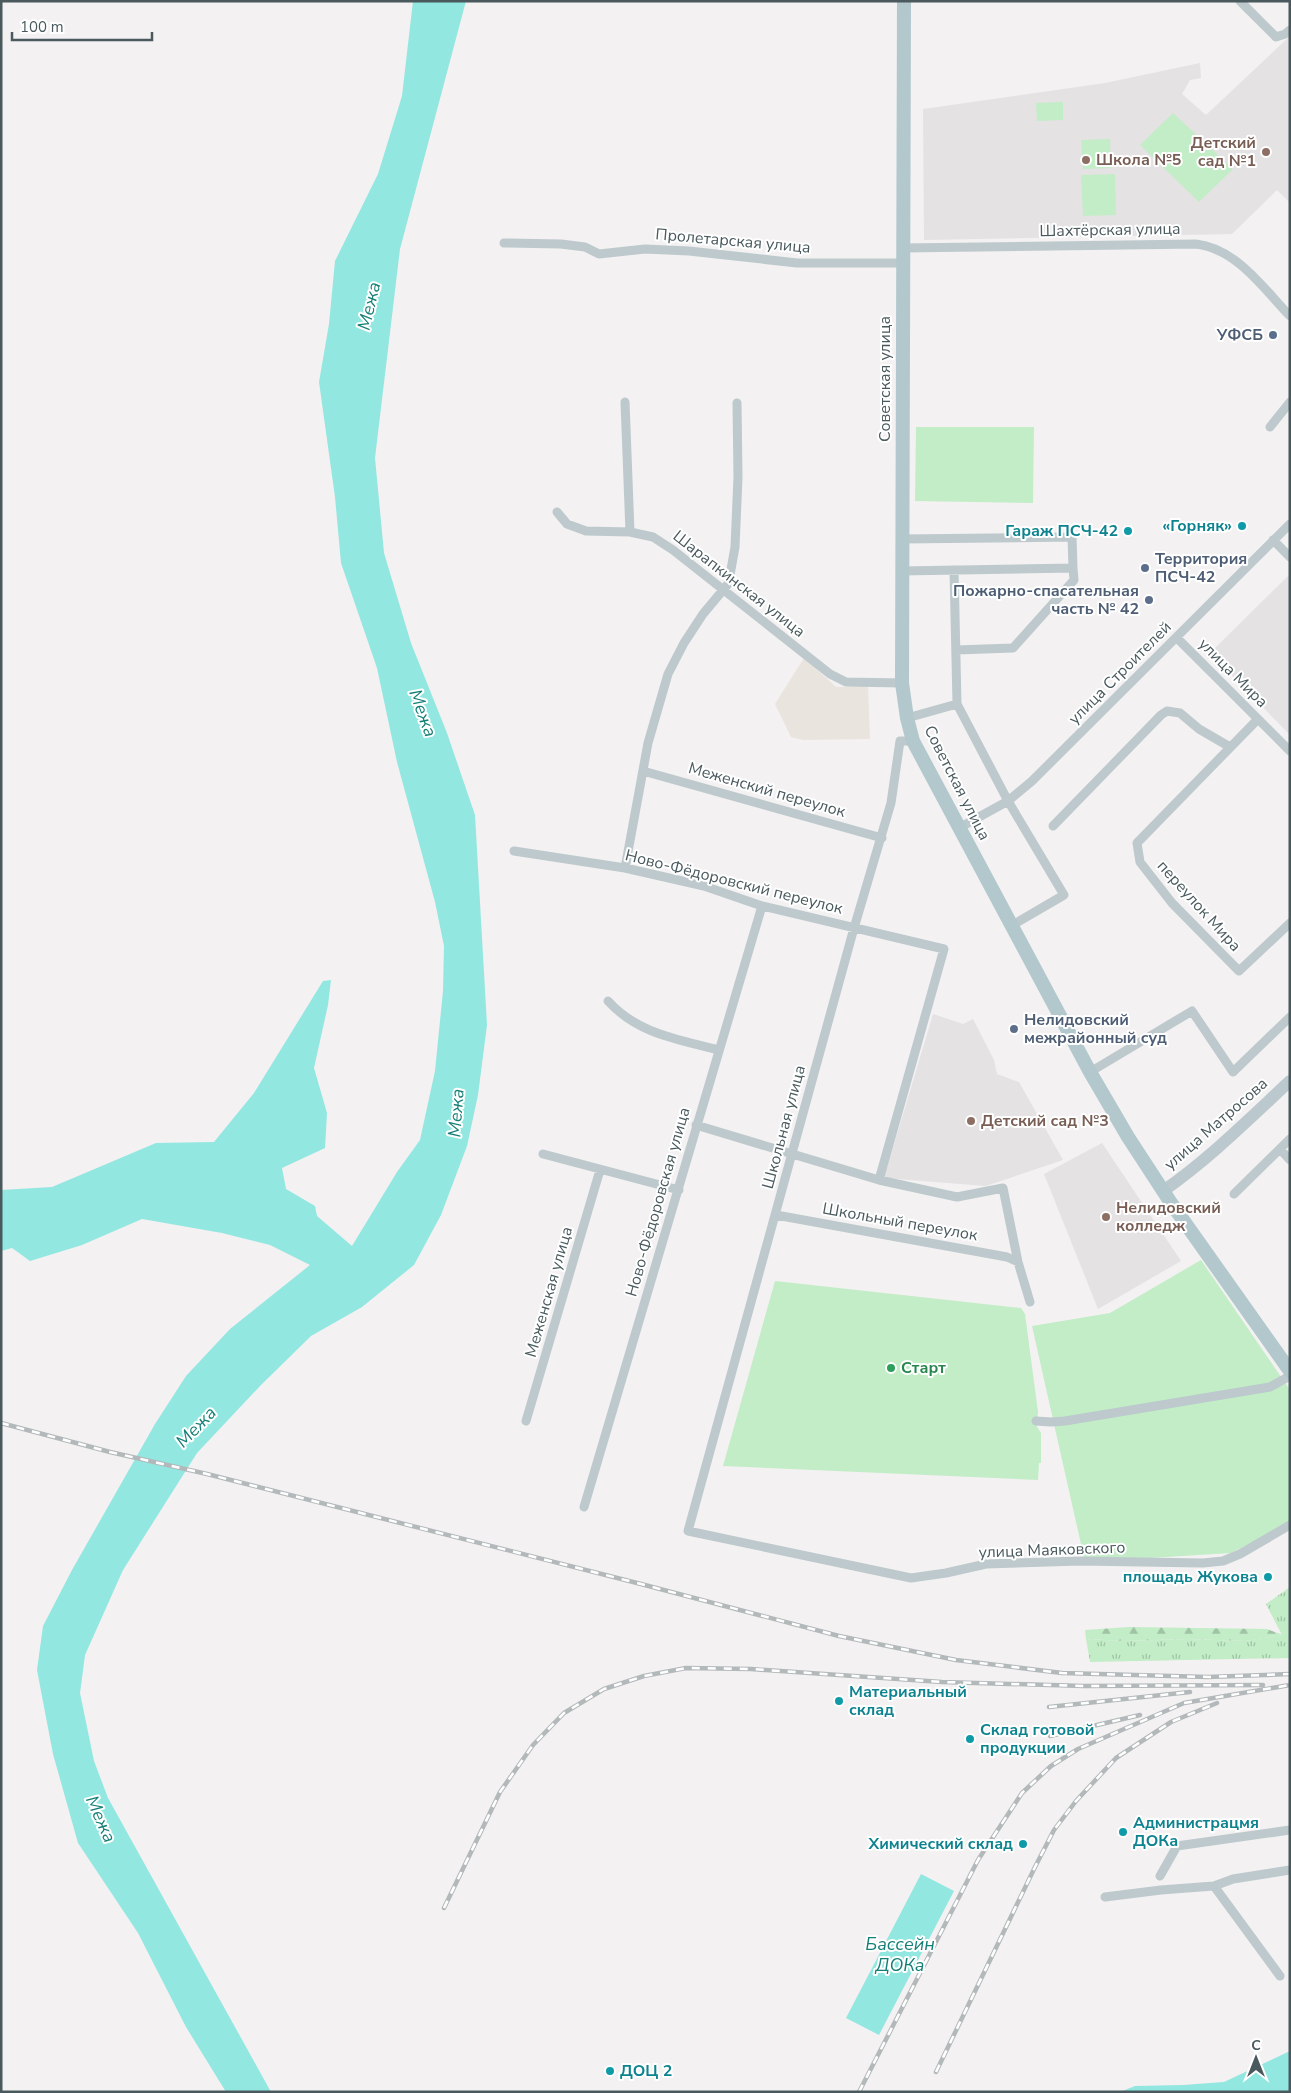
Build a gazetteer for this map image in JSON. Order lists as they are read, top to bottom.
{
  "streets": {
    "main road": ["Советская улица", "улица Матросова"],
    "street": [
      "Шахтёрская улица",
      "Пролетарская улица",
      "Шарапкинская улица",
      "улица Строителей",
      "улица Мира",
      "Меженский переулок",
      "Ново-Фёдоровский переулок",
      "переулок Мира",
      "Школьная улица",
      "Ново-Фёдоровская улица",
      "Школьный переулок",
      "Меженская улица",
      "улица Маяковского"
    ]
  },
  "crossings": [
    ["Шахтёрская улица", "Советская улица"],
    ["Пролетарская улица", "Советская улица"],
    ["Советская улица", "Шарапкинская улица"],
    ["Советская улица", "улица Строителей"],
    ["Советская улица", "улица Матросова"],
    ["Советская улица", "Школьная улица"],
    ["улица Строителей", "улица Мира"],
    ["улица Мира", "переулок Мира"],
    ["Меженский переулок", "Школьная улица"],
    ["Ново-Фёдоровский переулок", "Школьная улица"],
    ["Ново-Фёдоровский переулок", "Ново-Фёдоровская улица"],
    ["Школьная улица", "Школьный переулок"],
    ["Школьная улица", "улица Маяковского"]
  ],
  "water": ["Межа", "Бассейн ДОКа"],
  "places": [
    "Детский сад №1",
    "Школа №5",
    "УФСБ",
    "«Горняк»",
    "Гараж ПСЧ-42",
    "Территория ПСЧ-42",
    "Пожарно-спасательная часть № 42",
    "Нелидовский межрайонный суд",
    "Детский сад №3",
    "Нелидовский колледж",
    "Старт",
    "площадь Жукова",
    "Материальный склад",
    "Склад готовой продукции",
    "Администрацмя ДОКа",
    "Химический склад",
    "ДОЦ 2"
  ],
  "scale_bar": "100 m",
  "north": "top"
}
